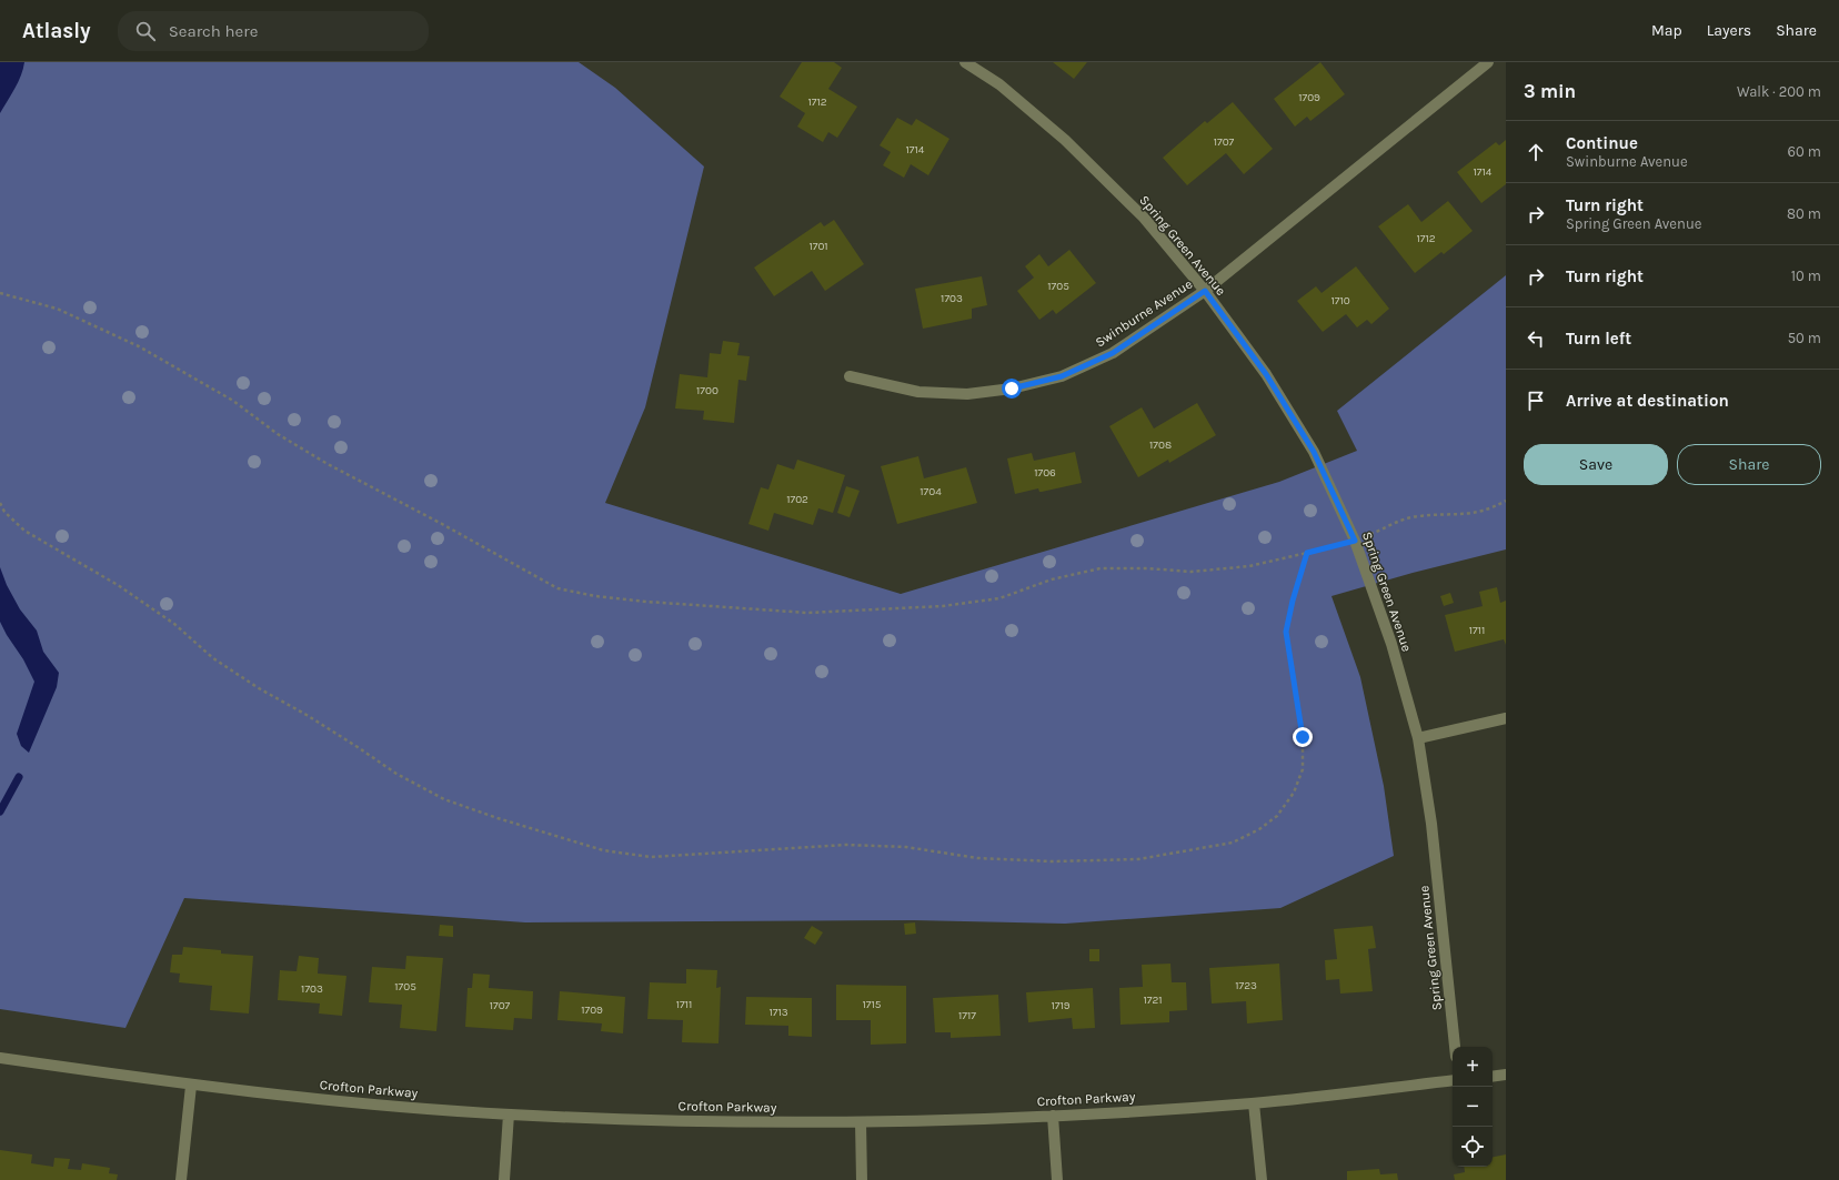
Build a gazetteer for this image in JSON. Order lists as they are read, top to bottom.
{
  "streets": {
    "street": ["Spring Green Avenue", "Swinburne Avenue", "Crofton Parkway"]
  },
  "crossings": [
    ["Spring Green Avenue", "Swinburne Avenue"]
  ],
  "house_numbers": [
    "1709",
    "1712",
    "1707",
    "1714",
    "1714",
    "1712",
    "1701",
    "1705",
    "1703",
    "1710",
    "1700",
    "1708",
    "1706",
    "1704",
    "1702",
    "1711",
    "1723",
    "1705",
    "1703",
    "1721",
    "1711",
    "1715",
    "1707",
    "1719",
    "1709",
    "1713",
    "1717"
  ],
  "page": {
    "header": "Atlasly",
    "search": "Search here",
    "nav": ["Map", "Layers", "Share"],
    "heading": ["3 min", "Walk · 200 m"],
    "list": [
      ["Continue", "Swinburne Avenue", "60 m"],
      ["Turn right", "Spring Green Avenue", "80 m"],
      ["Turn right", "10 m"],
      ["Turn left", "50 m"],
      "Arrive at destination"
    ],
    "buttons": ["Save", "Share"],
    "map_buttons": ["+", "−"]
  }
}
